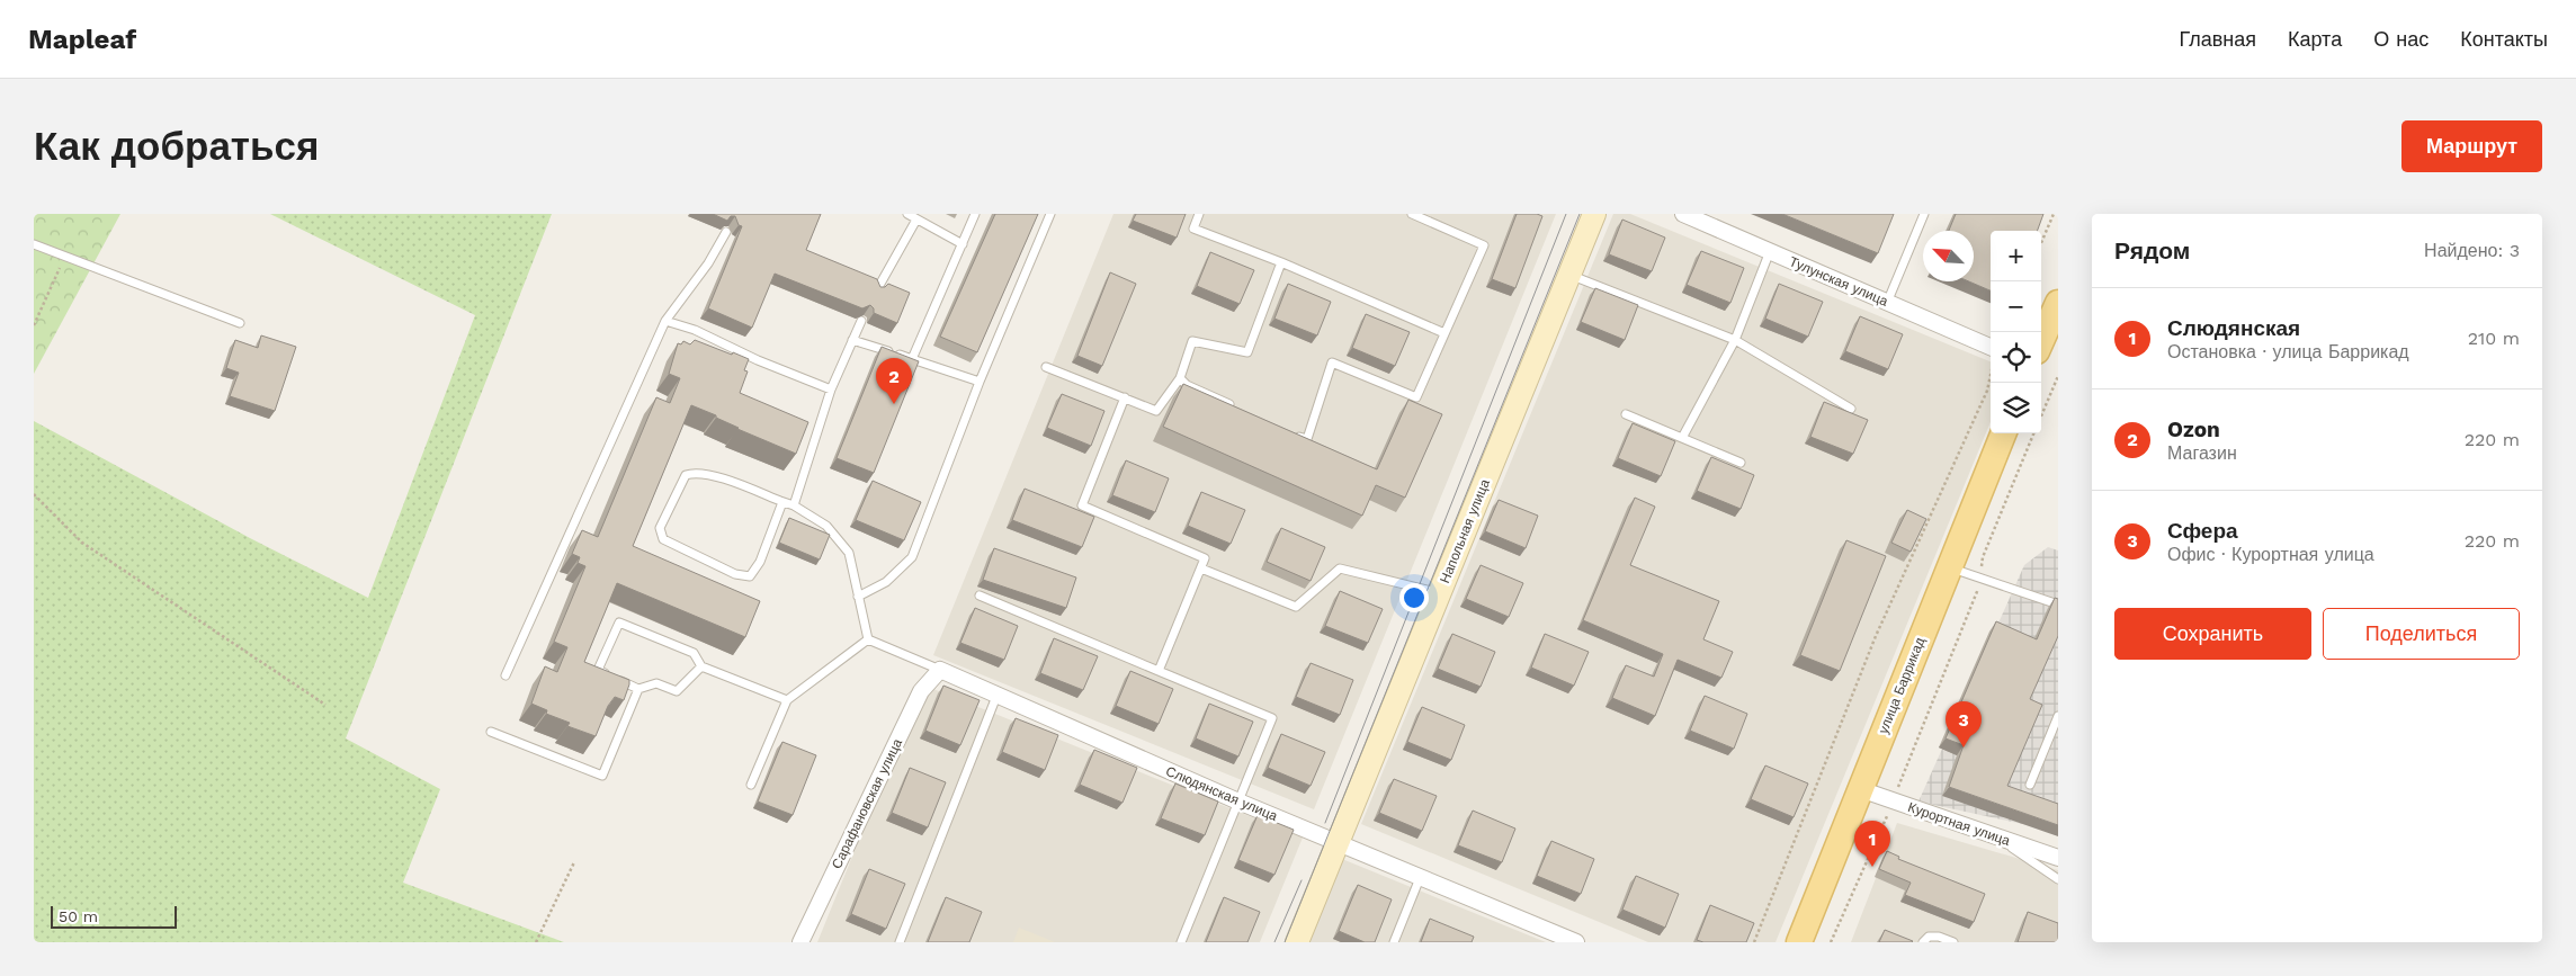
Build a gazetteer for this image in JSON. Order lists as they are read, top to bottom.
{
  "streets": {
    "main road": ["улица Баррикад"],
    "street": [
      "Тулунская улица",
      "Напольная улица",
      "Слюдянская улица",
      "Сарафановская улица",
      "Курортная улица"
    ]
  },
  "crossings": [
    ["Напольная улица", "Слюдянская улица"],
    ["улица Баррикад", "Курортная улица"],
    ["Слюдянская улица", "Сарафановская улица"]
  ],
  "scale_bar": "50 m",
  "north": "top left",
  "page": {
    "header": "Mapleaf",
    "nav": [
      "Главная",
      "Карта",
      "О нас",
      "Контакты"
    ],
    "buttons": [
      "Маршрут",
      ["Сохранить", "Поделиться"]
    ],
    "title": "Как добраться",
    "heading": ["Рядом", "Найдено: 3"],
    "map_buttons": ["+", "−"],
    "list": [
      {
        "mark": "1",
        "name": "Слюдянская",
        "note": "Остановка · улица Баррикад",
        "value": "210 m"
      },
      {
        "mark": "2",
        "name": "Ozon",
        "note": "Магазин",
        "value": "220 m"
      },
      {
        "mark": "3",
        "name": "Сфера",
        "note": "Офис · Курортная улица",
        "value": "220 m"
      }
    ],
    "pins": ["2", "3", "1"],
    "scale": "50 m"
  }
}
